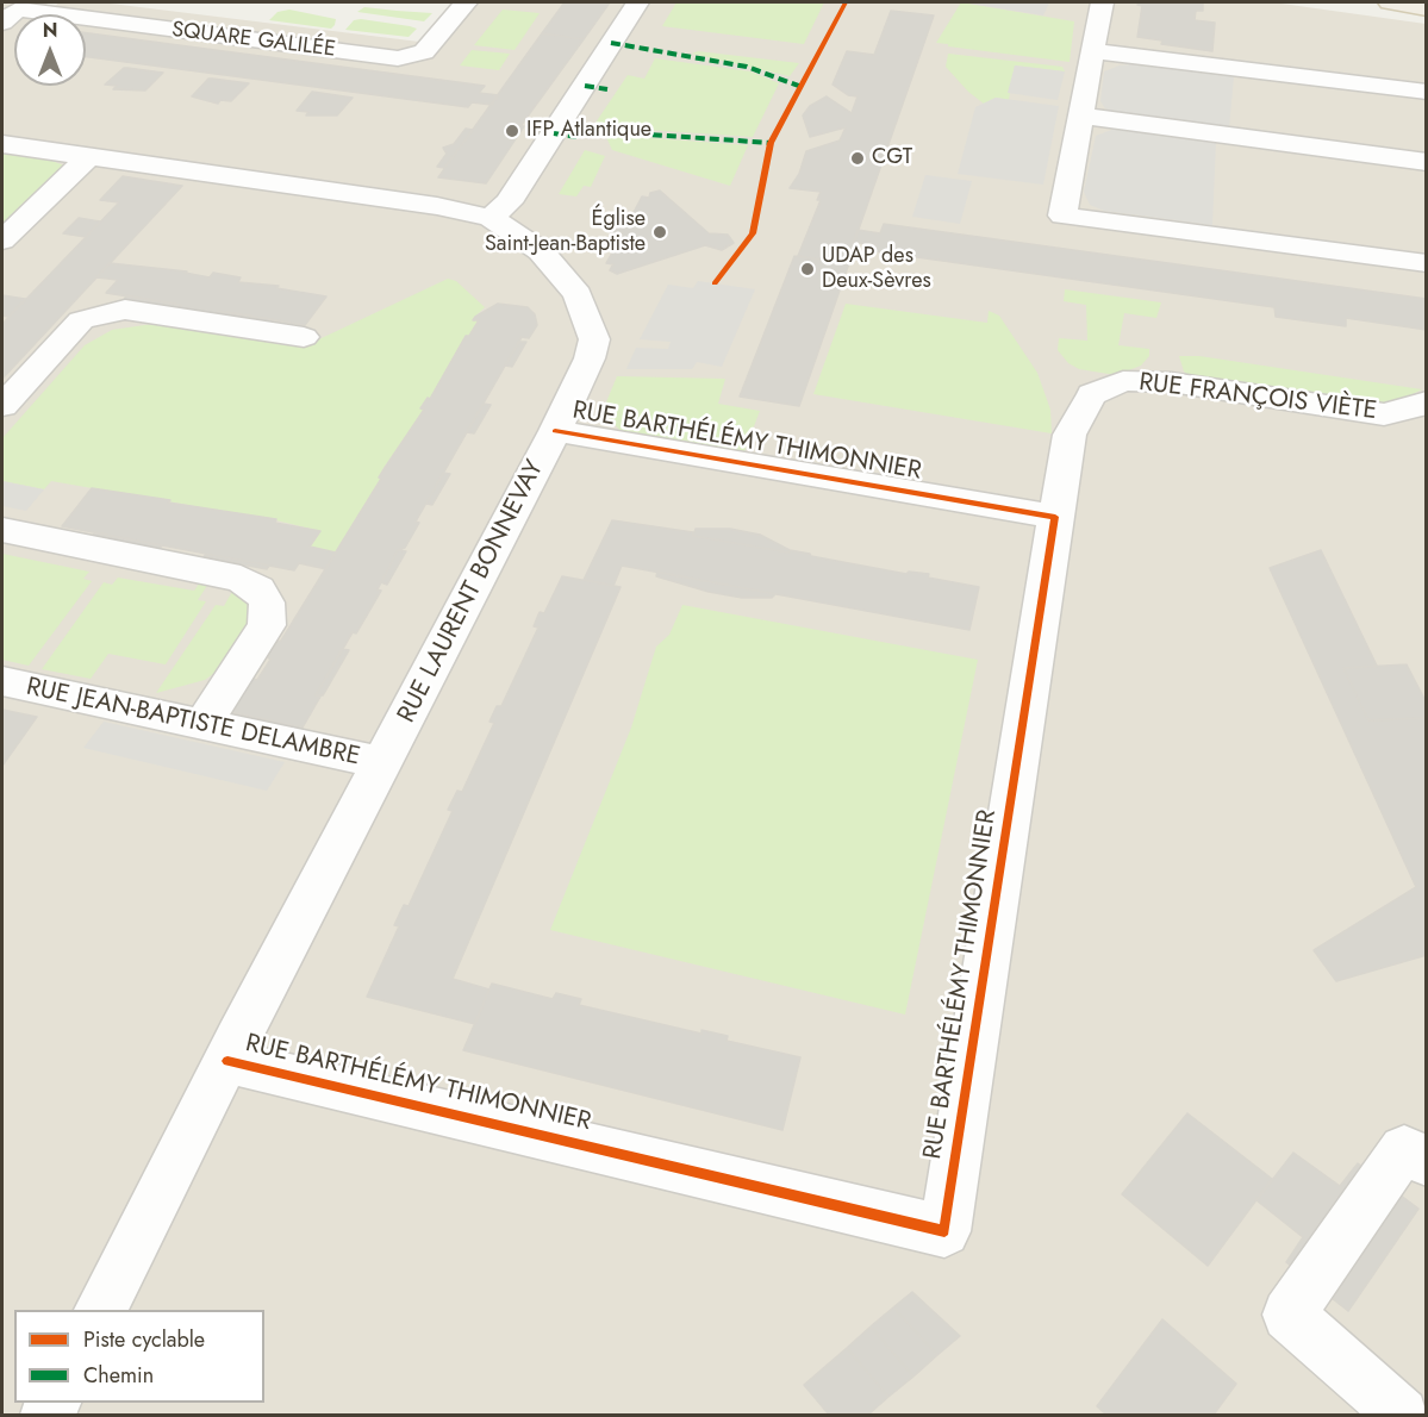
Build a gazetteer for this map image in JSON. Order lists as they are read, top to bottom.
{
  "streets": {
    "street": [
      "SQUARE GALILÉE",
      "RUE FRANÇOIS VIÈTE",
      "RUE BARTHÉLÉMY THIMONNIER",
      "RUE LAURENT BONNEVAY",
      "RUE JEAN-BAPTISTE DELAMBRE"
    ]
  },
  "crossings": [
    ["RUE FRANÇOIS VIÈTE", "RUE BARTHÉLÉMY THIMONNIER"],
    ["RUE BARTHÉLÉMY THIMONNIER", "RUE LAURENT BONNEVAY"],
    ["RUE LAURENT BONNEVAY", "RUE JEAN-BAPTISTE DELAMBRE"]
  ],
  "places": [
    "IFP Atlantique",
    "CGT",
    "Église Saint-Jean-Baptiste",
    "UDAP des Deux-Sèvres"
  ],
  "legend": ["Piste cyclable", "Chemin"],
  "north": "top"
}
